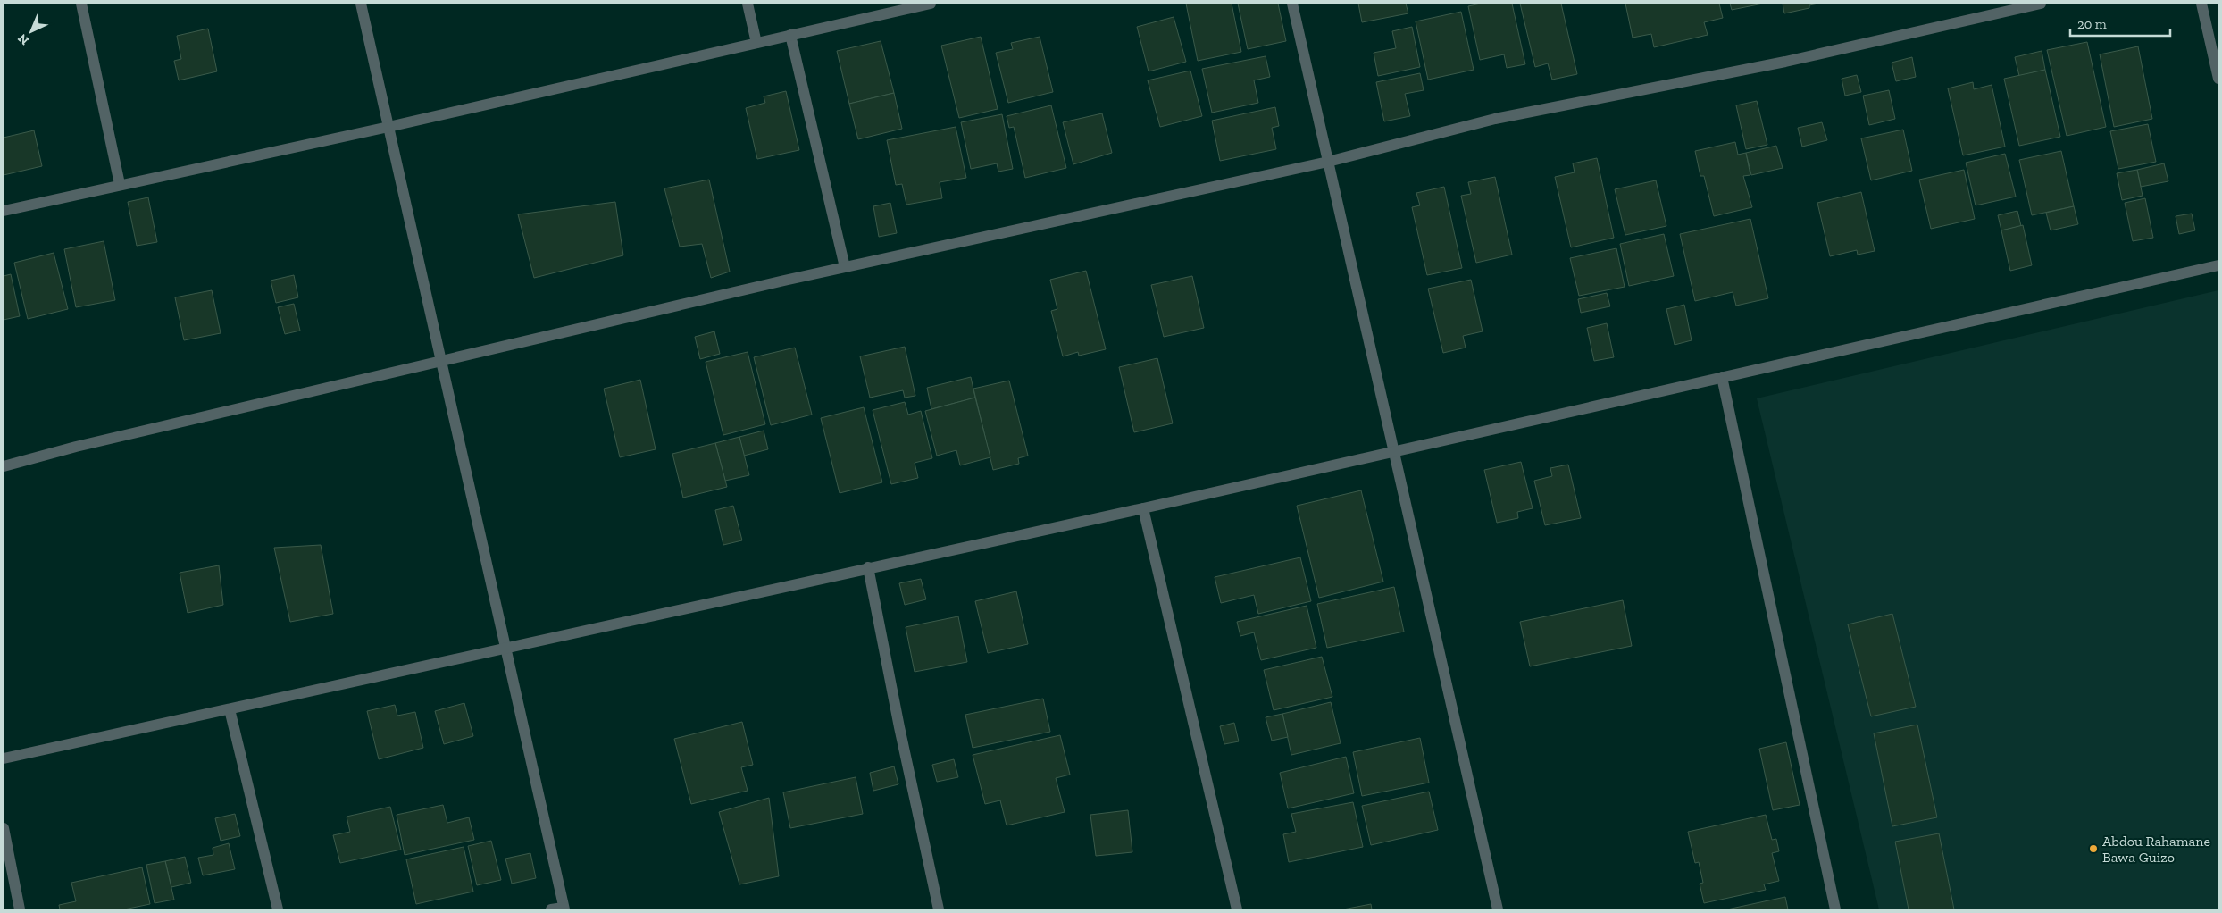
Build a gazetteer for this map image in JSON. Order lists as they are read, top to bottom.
{
  "places": ["Abdou Rahamane Bawa Guizo"],
  "scale_bar": "20 m",
  "north": "bottom left"
}
